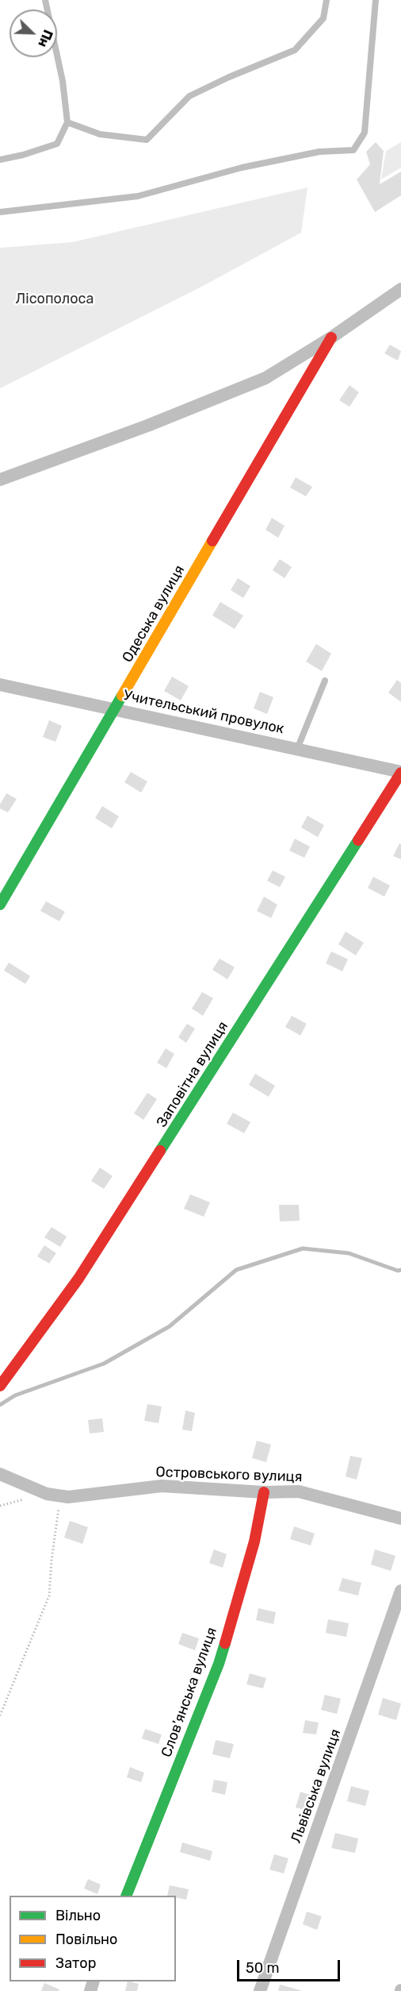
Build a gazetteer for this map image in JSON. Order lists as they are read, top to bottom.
{
  "streets": {
    "street": [
      "Одеська вулиця",
      "Учительський провулок",
      "Заповітна вулиця",
      "Островського вулиця",
      "Слов'янська вулиця",
      "Львівська вулиця"
    ]
  },
  "crossings": [
    ["Одеська вулиця", "Учительський провулок"],
    ["Учительський провулок", "Заповітна вулиця"],
    ["Островського вулиця", "Слов'янська вулиця"]
  ],
  "parks": ["Лісополоса"],
  "legend": ["Вільно", "Повільно", "Затор"],
  "scale_bar": "50 m",
  "north": "bottom right"
}
